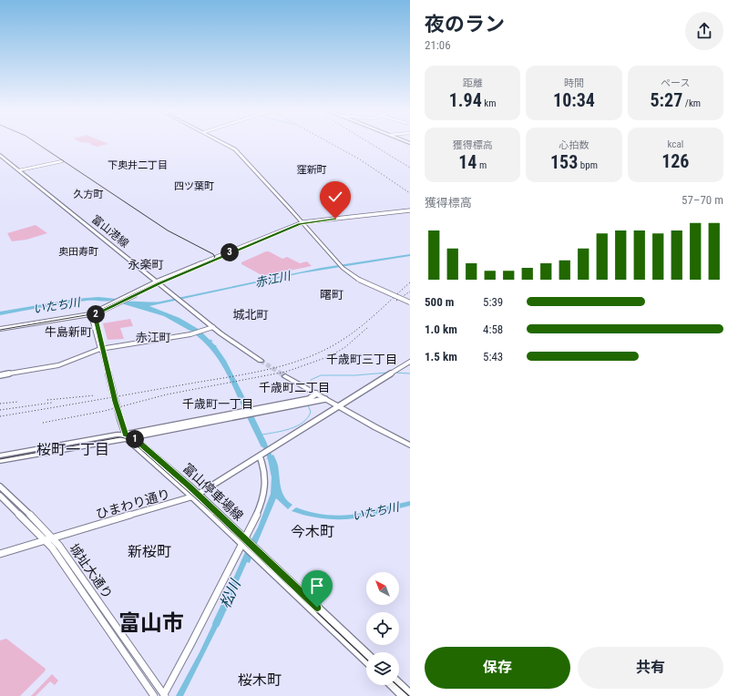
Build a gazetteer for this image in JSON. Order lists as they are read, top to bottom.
{
  "streets": {
    "main road": ["富山港線", "富山停車場線"],
    "street": ["ひまわり通り", "城址大通り"]
  },
  "crossings": [
    ["富山停車場線", "ひまわり通り"],
    ["ひまわり通り", "城址大通り"]
  ],
  "districts": [
    "下奥井二丁目",
    "窪新町",
    "四ツ葉町",
    "久方町",
    "奥田寿町",
    "永楽町",
    "曙町",
    "城北町",
    "牛島新町",
    "赤江町",
    "千歳町三丁目",
    "千歳町二丁目",
    "千歳町一丁目",
    "桜町一丁目",
    "今木町",
    "新桜町",
    "富山市",
    "桜木町"
  ],
  "water": ["赤江川", "いたち川", "松川"],
  "north": "top left",
  "page": {
    "heading": ["夜のラン", "21:06"],
    "stats": [
      ["距離", "1.94 km"],
      ["時間", "10:34"],
      ["ペース", "5:27 /km"],
      ["獲得標高", "14 m"],
      ["心拍数", "153 bpm"],
      ["kcal", "126"]
    ],
    "chart": ["獲得標高", "57–70 m"],
    "pins": ["3", "2", "1"],
    "list": [
      {
        "name": "500 m",
        "note": "5:39"
      },
      {
        "name": "1.0 km",
        "note": "4:58"
      },
      {
        "name": "1.5 km",
        "note": "5:43"
      }
    ],
    "buttons": ["保存", "共有"]
  }
}
